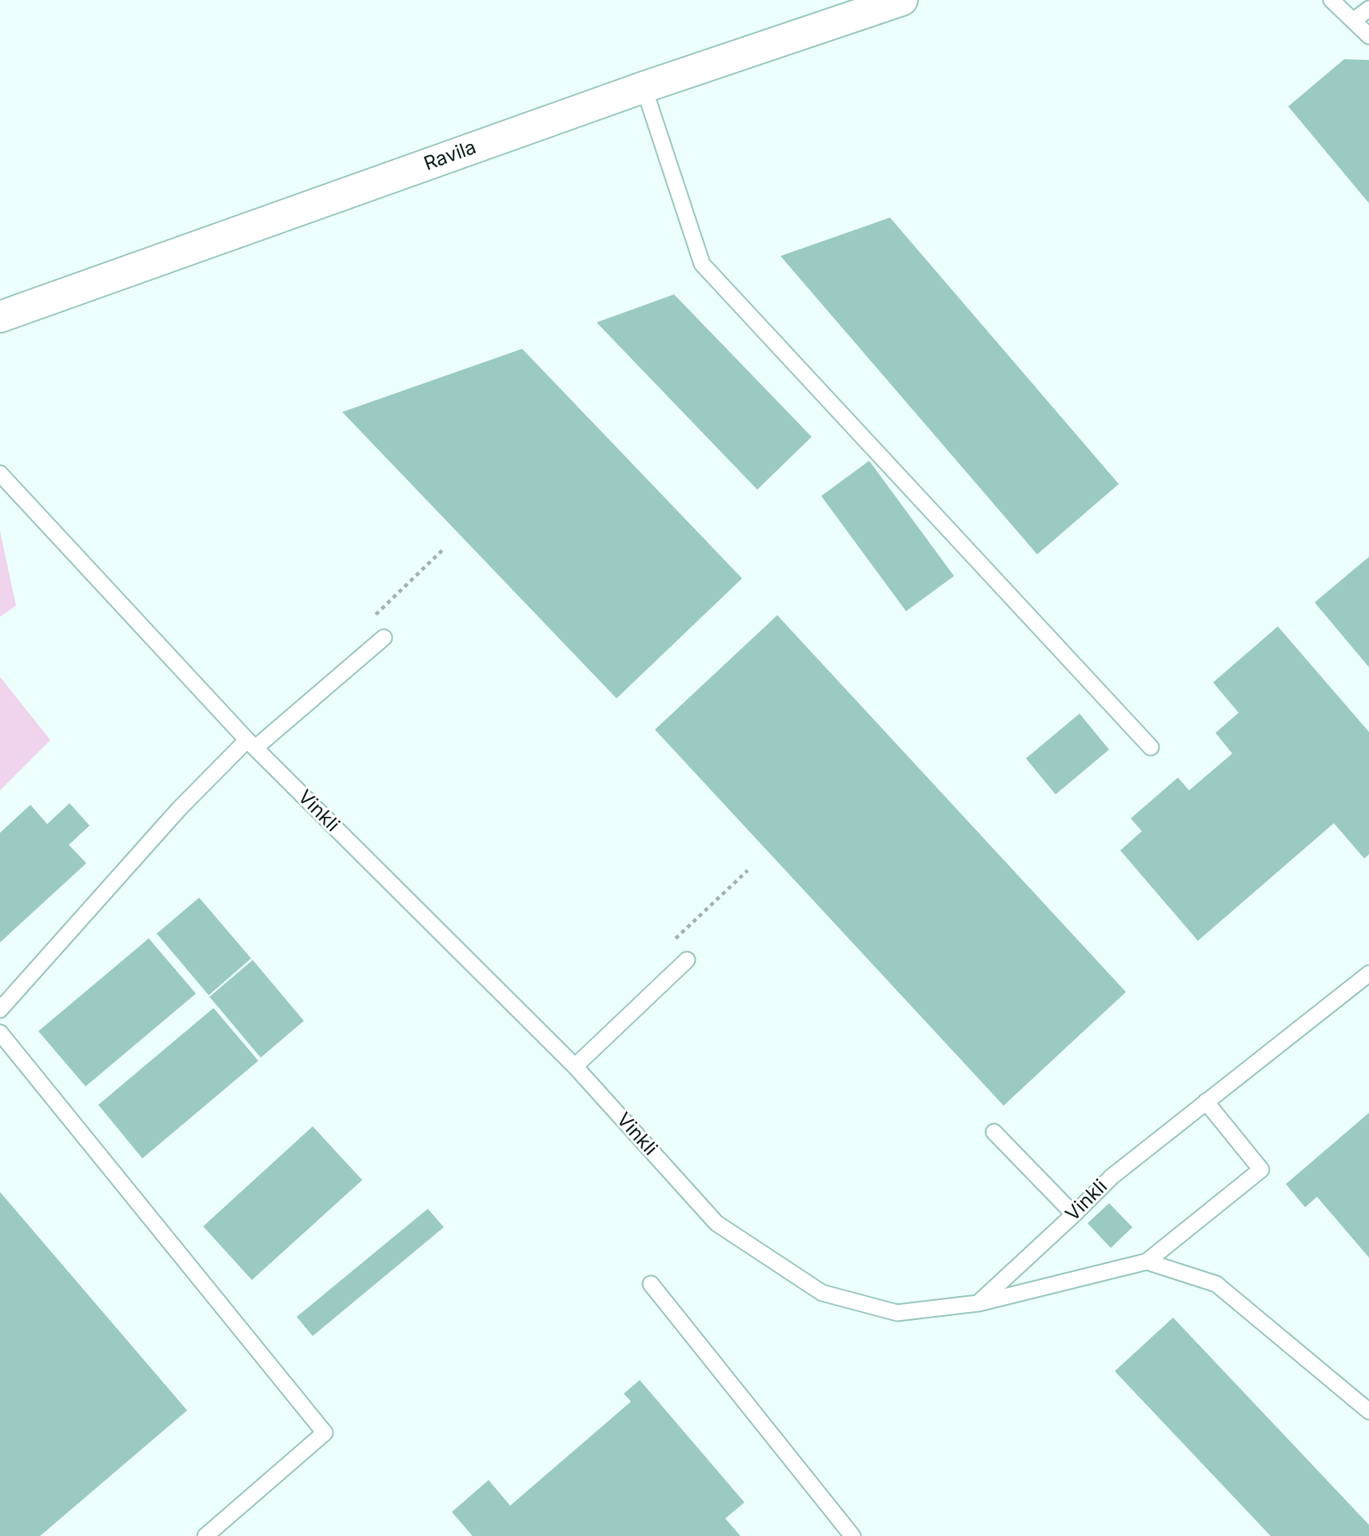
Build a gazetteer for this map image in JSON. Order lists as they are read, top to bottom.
{
  "streets": {
    "street": ["Ravila"],
    "lane": ["Vinkli"]
  }
}
